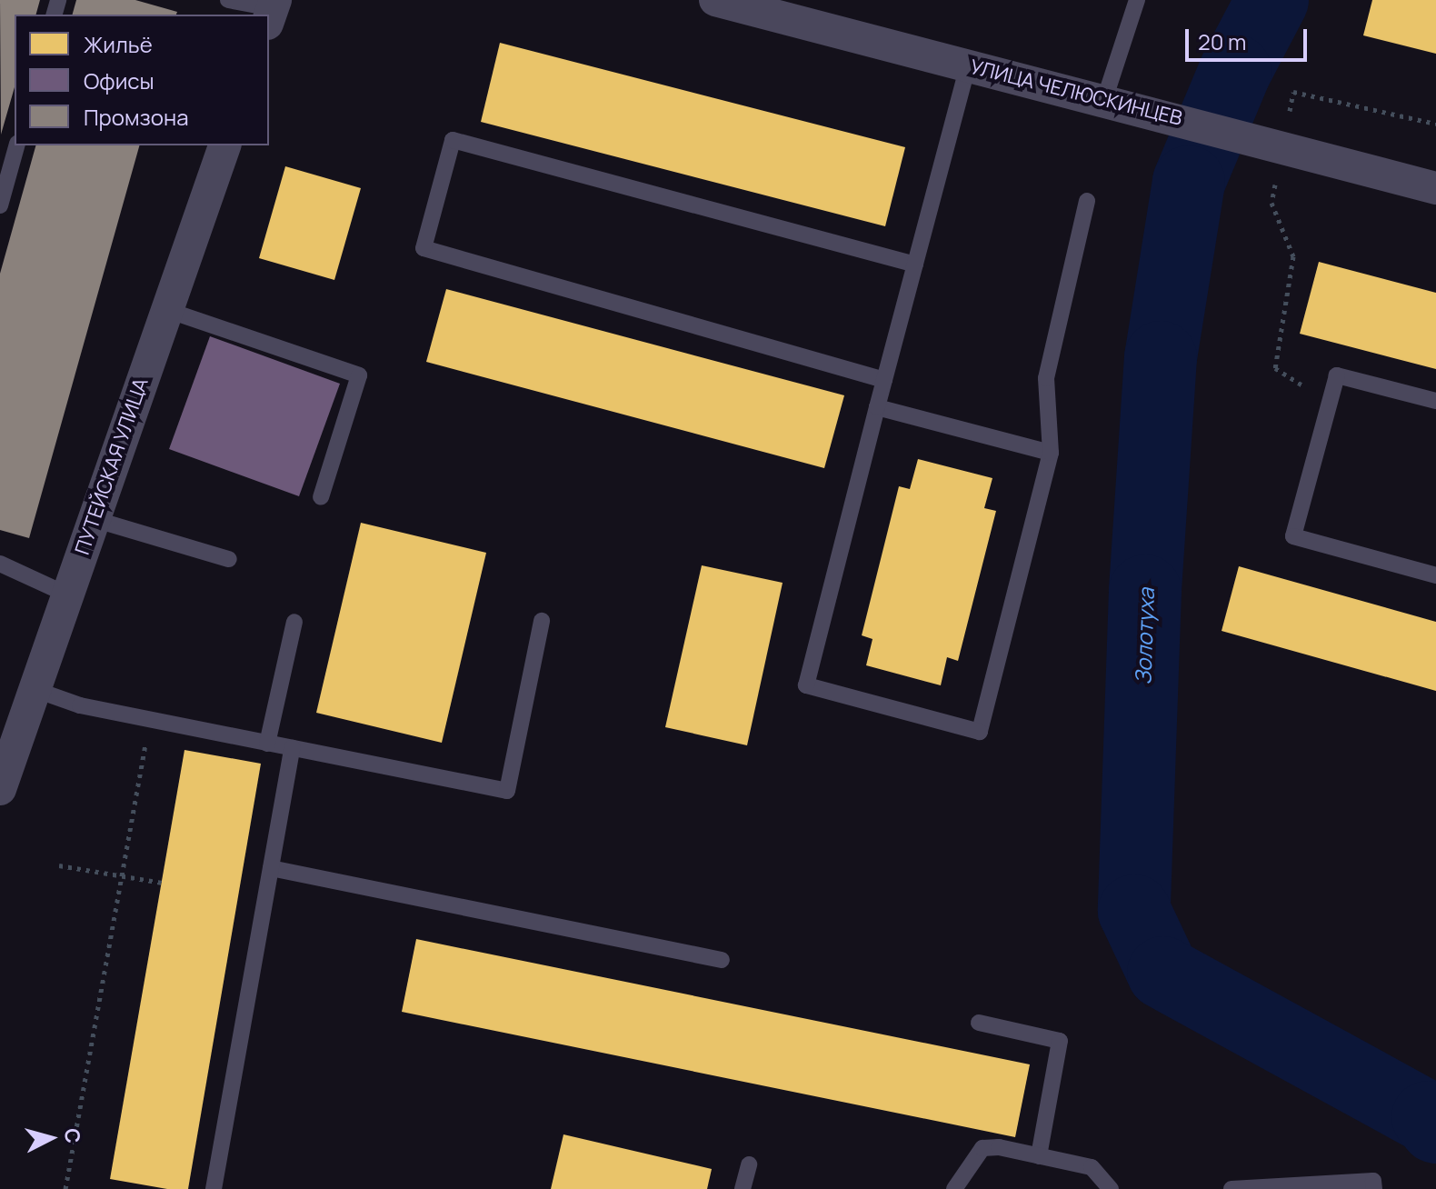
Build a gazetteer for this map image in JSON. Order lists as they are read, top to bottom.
{
  "streets": {
    "street": ["УЛИЦА ЧЕЛЮСКИНЦЕВ", "ПУТЕЙСКАЯ УЛИЦА"]
  },
  "water": ["Золотуха"],
  "legend": ["Жильё", "Офисы", "Промзона"],
  "scale_bar": "20 m",
  "north": "right"
}
